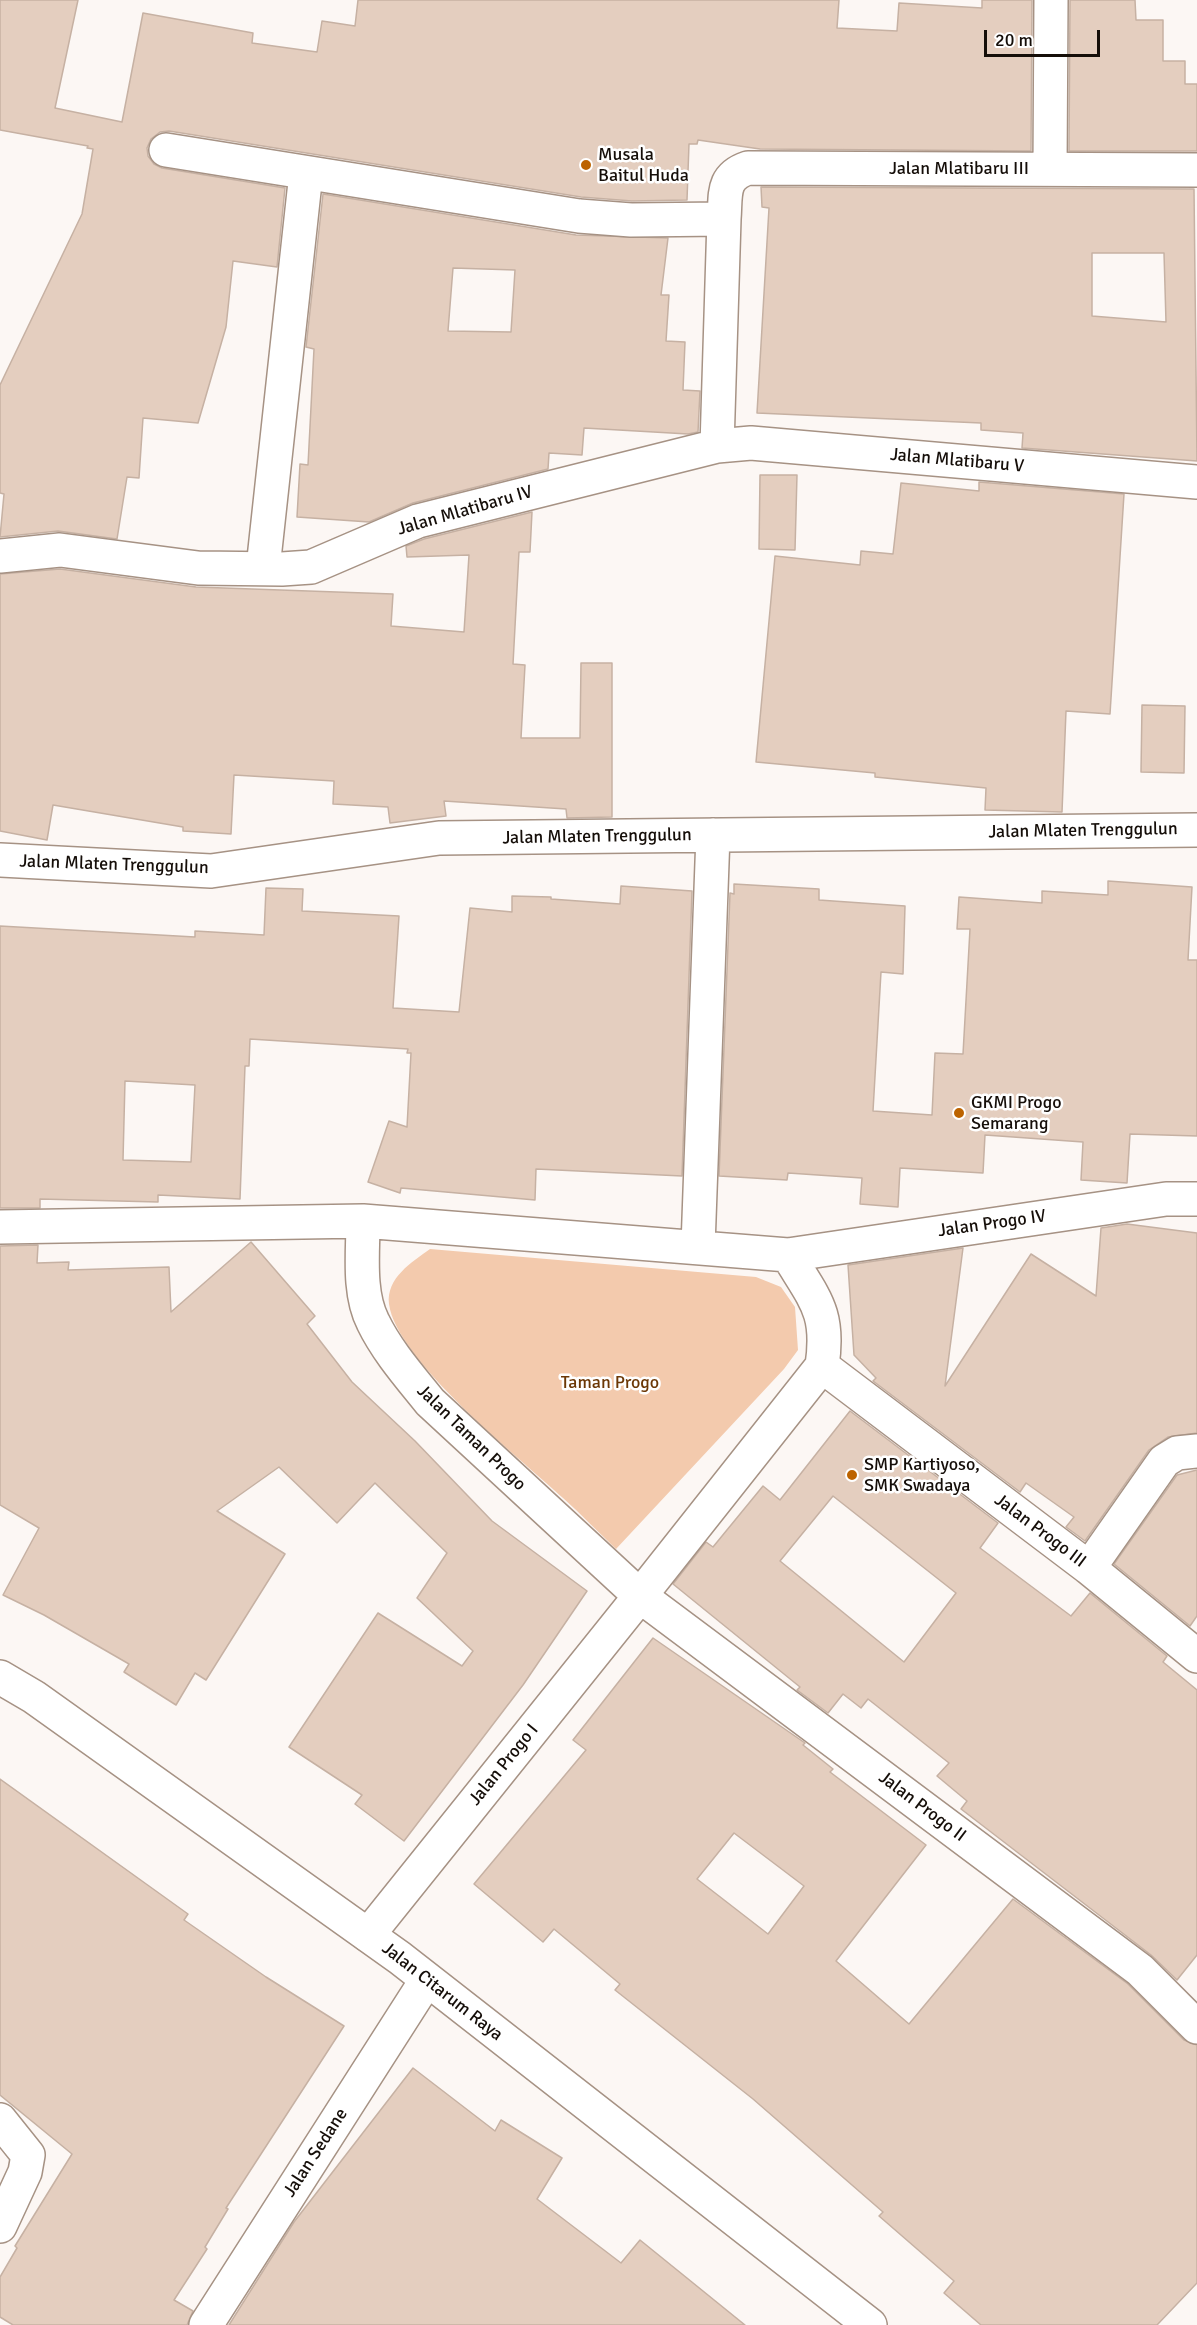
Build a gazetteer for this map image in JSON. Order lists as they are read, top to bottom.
{
  "streets": {
    "street": [
      "Jalan Mlatibaru III",
      "Jalan Mlatibaru V",
      "Jalan Mlatibaru IV",
      "Jalan Mlaten Trenggulun",
      "Jalan Progo IV",
      "Jalan Taman Progo",
      "Jalan Progo III",
      "Jalan Progo I",
      "Jalan Progo II",
      "Jalan Citarum Raya",
      "Jalan Sedane"
    ]
  },
  "crossings": [
    ["Jalan Mlatibaru V", "Jalan Mlatibaru IV"],
    ["Jalan Taman Progo", "Jalan Progo I"],
    ["Jalan Taman Progo", "Jalan Progo II"],
    ["Jalan Progo I", "Jalan Progo II"],
    ["Jalan Progo I", "Jalan Citarum Raya"],
    ["Jalan Citarum Raya", "Jalan Sedane"]
  ],
  "parks": ["Taman Progo"],
  "places": ["Musala Baitul Huda", "GKMI Progo Semarang", "SMP Kartiyoso, SMK Swadaya"],
  "scale_bar": "20 m"
}
